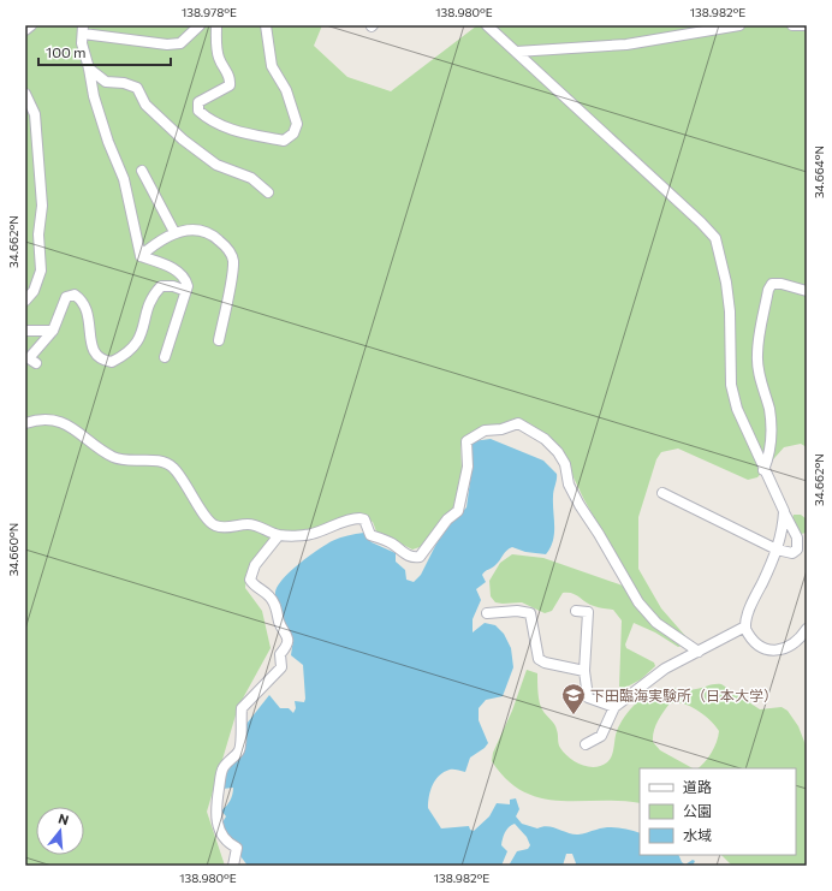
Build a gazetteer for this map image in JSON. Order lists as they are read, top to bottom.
{
  "places": {
    "school or university": ["下田臨海実験所（日本大学）"]
  },
  "legend": ["道路", "公園", "水域"],
  "scale_bar": "100 m",
  "north": "top",
  "coordinates": [
    "138.978°E",
    "138.980°E",
    "138.982°E",
    "34.664°N",
    "34.662°N",
    "34.660°N"
  ]
}
